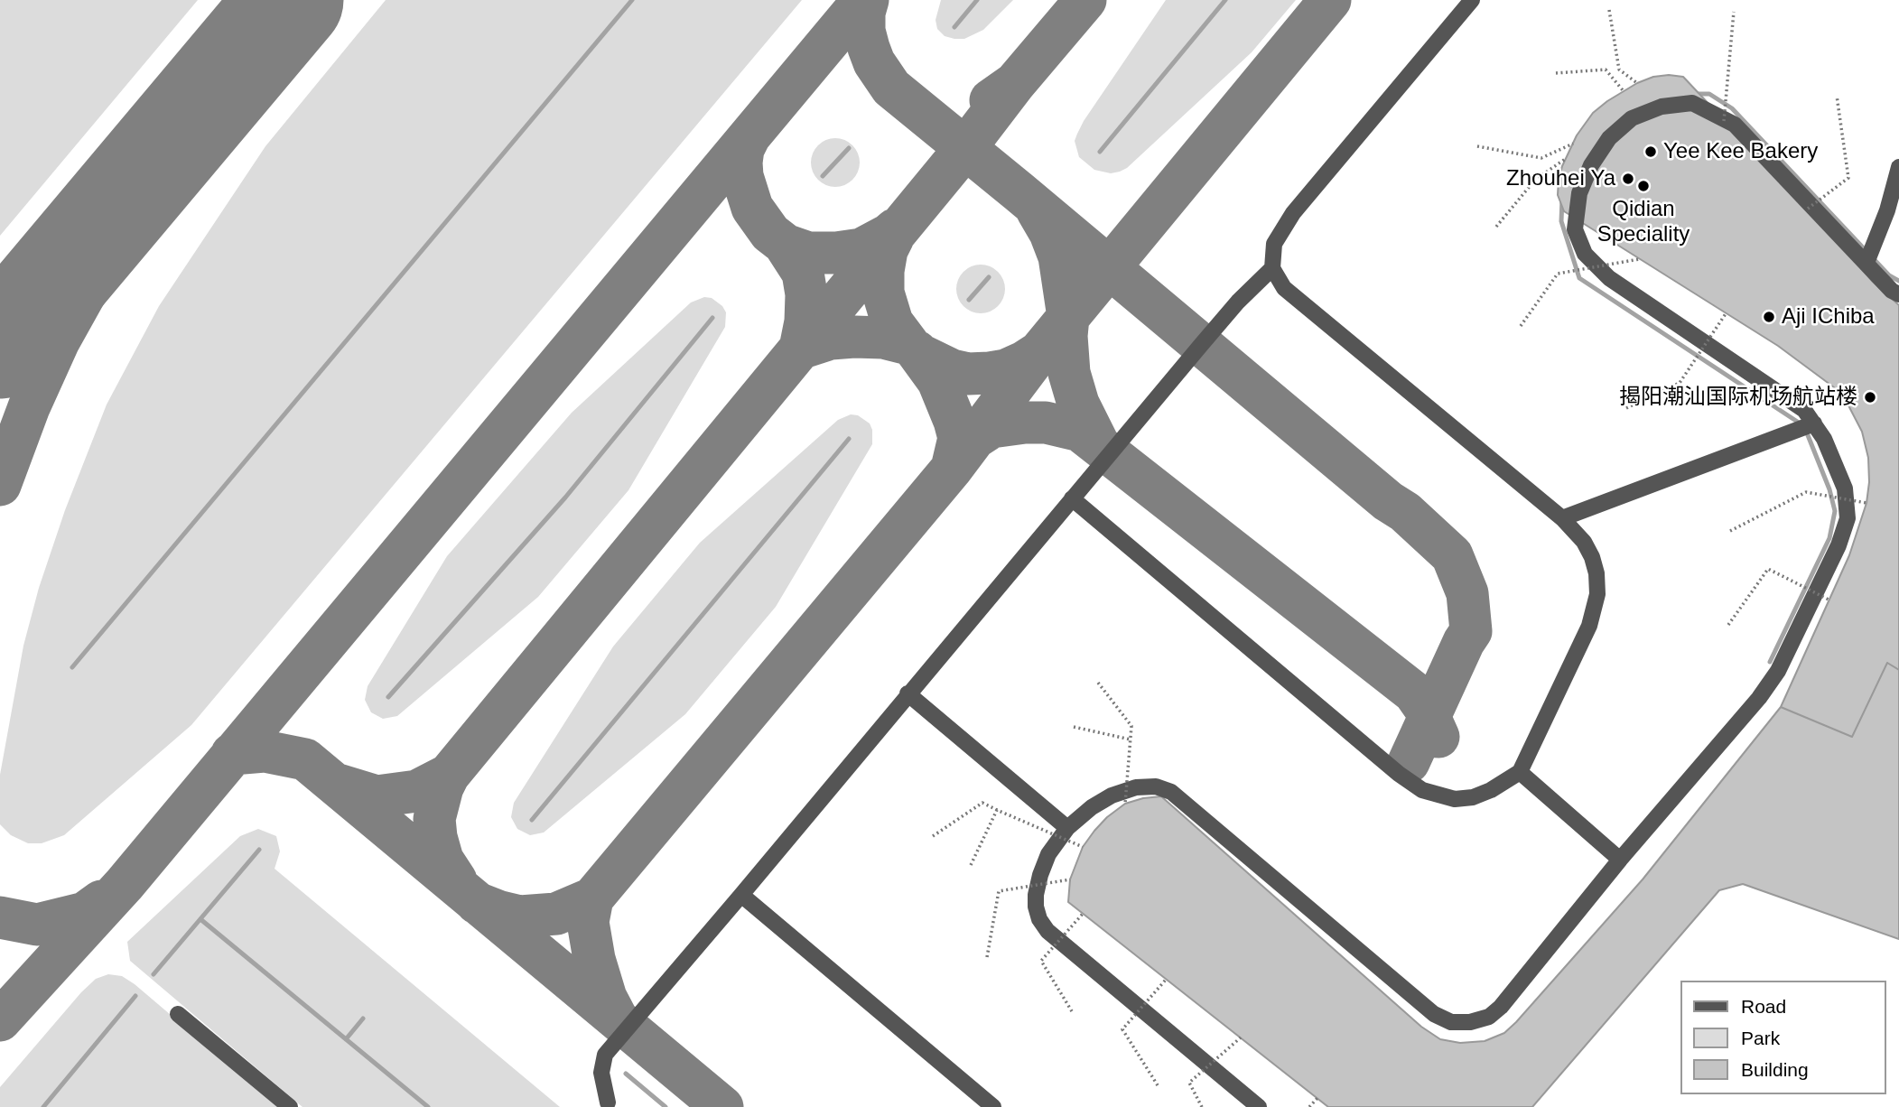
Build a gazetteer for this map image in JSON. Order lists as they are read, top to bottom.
{
  "places": [
    "Yee Kee Bakery",
    "Zhouhei Ya",
    "Qidian Speciality",
    "Aji IChiba",
    "揭阳潮汕国际机场航站楼"
  ],
  "legend": ["Road", "Park", "Building"]
}
